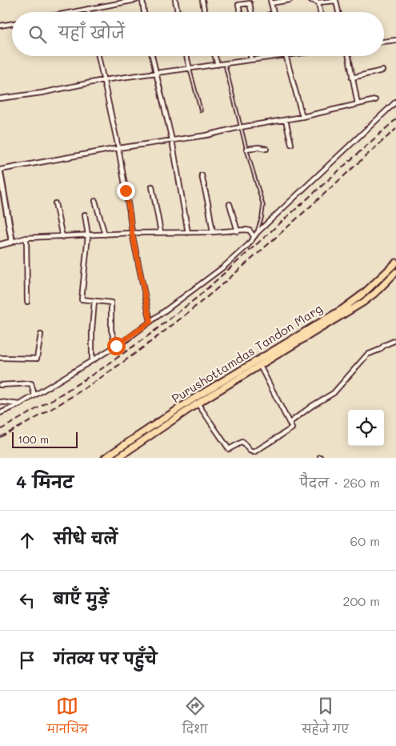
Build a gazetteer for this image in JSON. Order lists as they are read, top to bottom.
{
  "streets": {
    "main road": ["Purushottamdas Tandon Marg"]
  },
  "scale_bar": "100 m",
  "page": {
    "search": "यहाँ खोजें",
    "scale": "100 m",
    "heading": ["4 मिनट", "पैदल · 260 m"],
    "list": [
      ["सीधे चलें", "60 m"],
      ["बाएँ मुड़ें", "200 m"],
      "गंतव्य पर पहुँचे"
    ],
    "nav": ["मानचित्र", "दिशा", "सहेजे गए"]
  }
}
